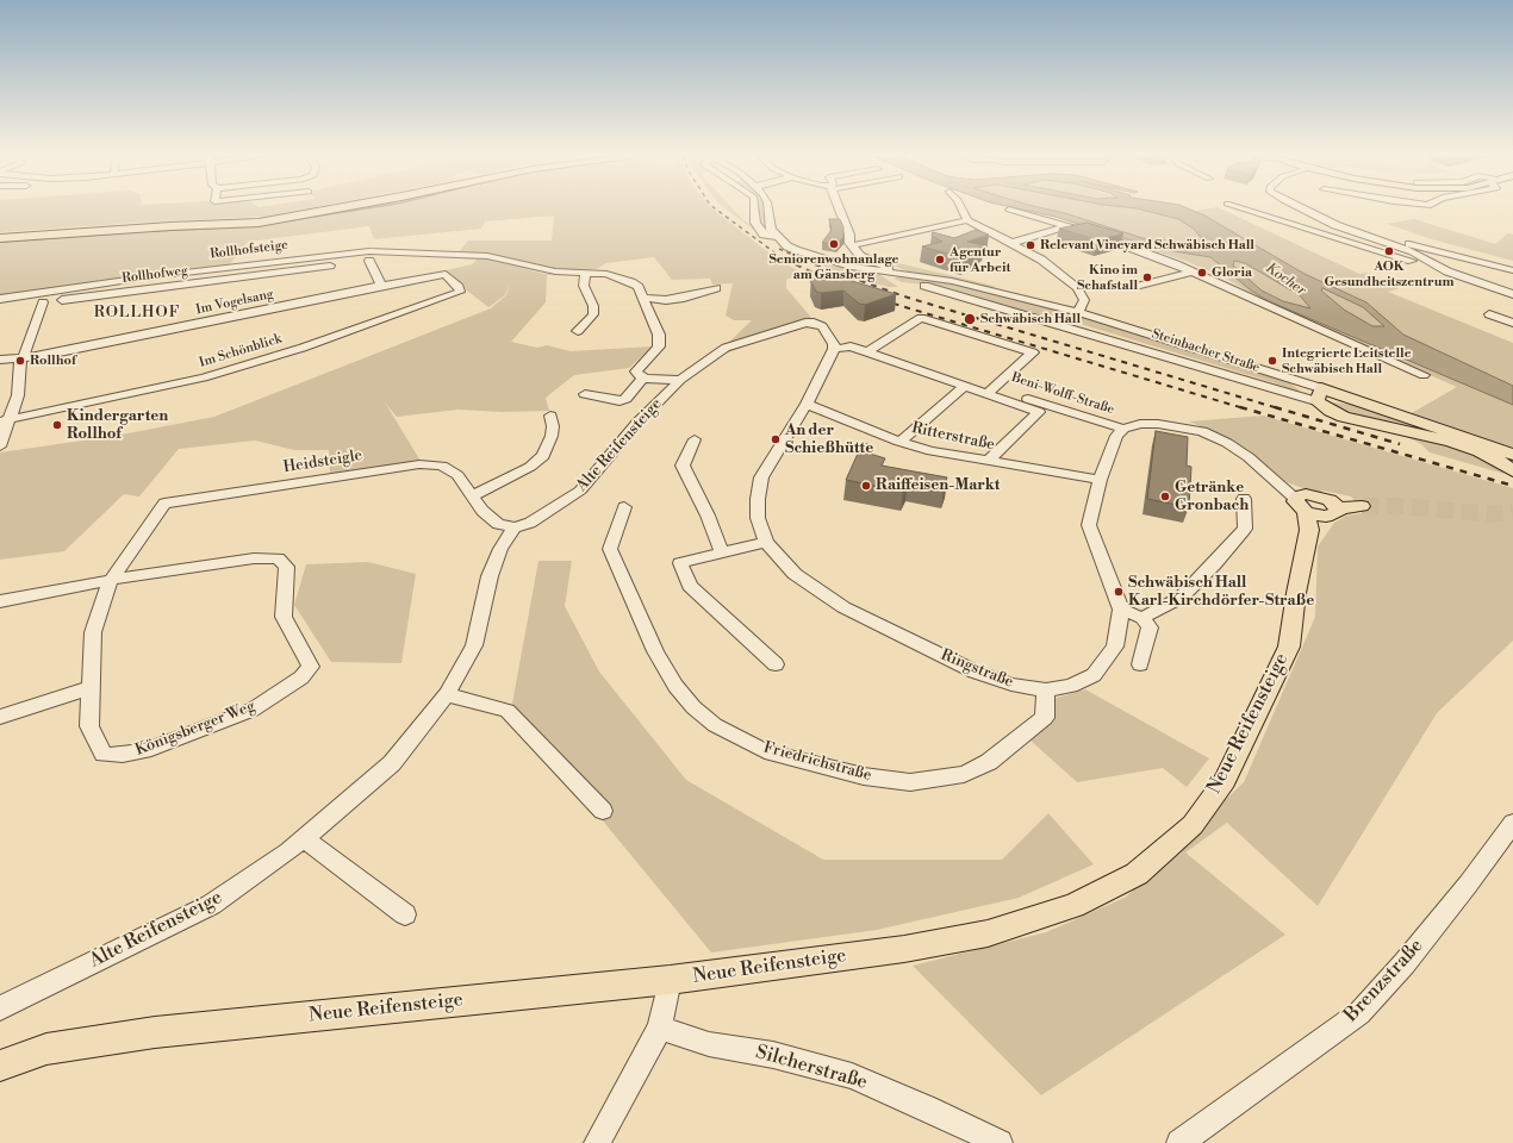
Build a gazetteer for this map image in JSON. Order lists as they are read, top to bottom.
{
  "streets": {
    "main road": ["Steinbacher Straße", "Neue Reifensteige"],
    "street": [
      "Rollhofsteige",
      "Rollhofweg",
      "Im Vogelsang",
      "Im Schönblick",
      "Beni-Wolff-Straße",
      "Ritterstraße",
      "Alte Reifensteige",
      "Heidsteigle",
      "Ringstraße",
      "Königsberger Weg",
      "Friedrichstraße",
      "Brenzstraße",
      "Silcherstraße"
    ]
  },
  "crossings": [
    ["Rollhofsteige", "Rollhofweg"],
    ["Im Vogelsang", "Im Schönblick"],
    ["Ritterstraße", "Ringstraße"],
    ["Alte Reifensteige", "Heidsteigle"],
    ["Alte Reifensteige", "Ringstraße"],
    ["Heidsteigle", "Königsberger Weg"],
    ["Ringstraße", "Friedrichstraße"]
  ],
  "districts": ["ROLLHOF"],
  "water": ["Kocher"],
  "places": [
    "Seniorenwohnanlage am Gänsberg",
    "Relevant Vineyard Schwäbisch Hall",
    "AOK Gesundheitszentrum",
    "Agentur für Arbeit",
    "Gloria",
    "Kino im Schafstall",
    "Schwäbisch Hall",
    "Rollhof",
    "Integrierte Leitstelle Schwäbisch Hall",
    "Kindergarten Rollhof",
    "An der Schießhütte",
    "Raiffeisen-Markt",
    "Getränke Gronbach",
    "Schwäbisch Hall Karl-Kirchdörfer-Straße"
  ]
}
